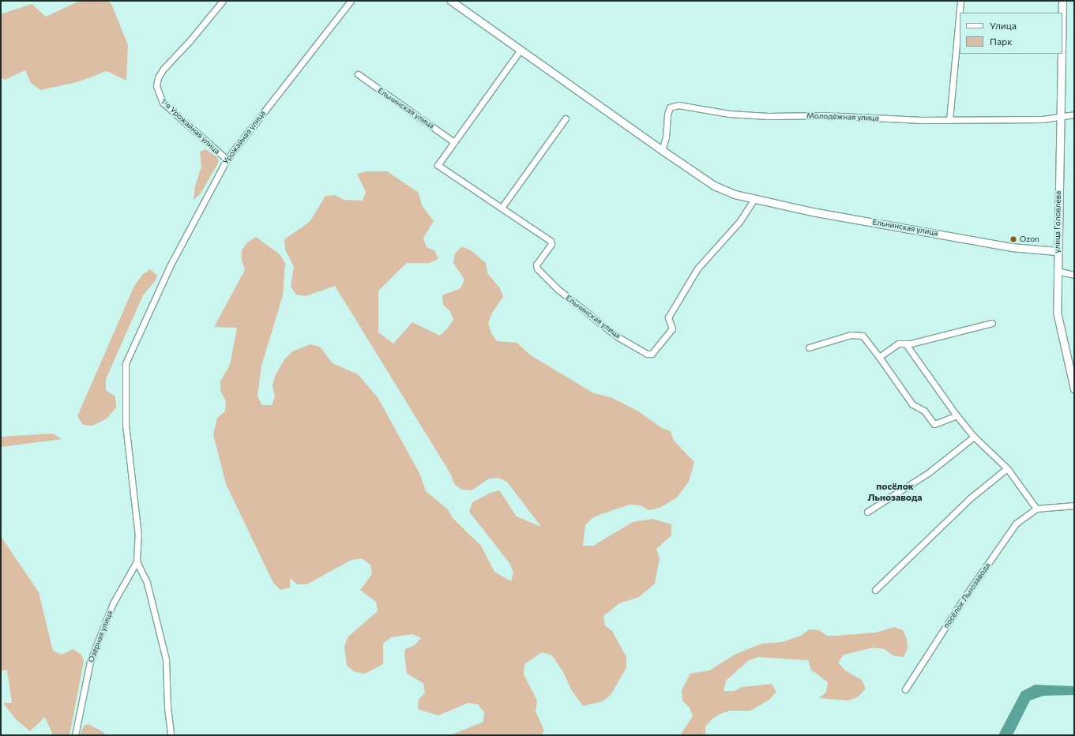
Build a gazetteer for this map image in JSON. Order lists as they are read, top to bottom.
{
  "streets": {
    "main road": ["Ельнинская улица", "улица Головлева"],
    "street": [
      "Молодёжная улица",
      "1-я Урожайная улица",
      "Урожайная улица",
      "посёлок Льнозавода",
      "Озёрная улица"
    ]
  },
  "crossings": [
    ["Ельнинская улица", "Молодёжная улица"],
    ["Ельнинская улица", "улица Головлева"],
    ["Молодёжная улица", "улица Головлева"],
    ["1-я Урожайная улица", "Урожайная улица"],
    ["Урожайная улица", "Озёрная улица"]
  ],
  "districts": ["посёлок Льнозавода"],
  "places": ["Ozon"],
  "legend": ["Улица", "Парк"]
}
